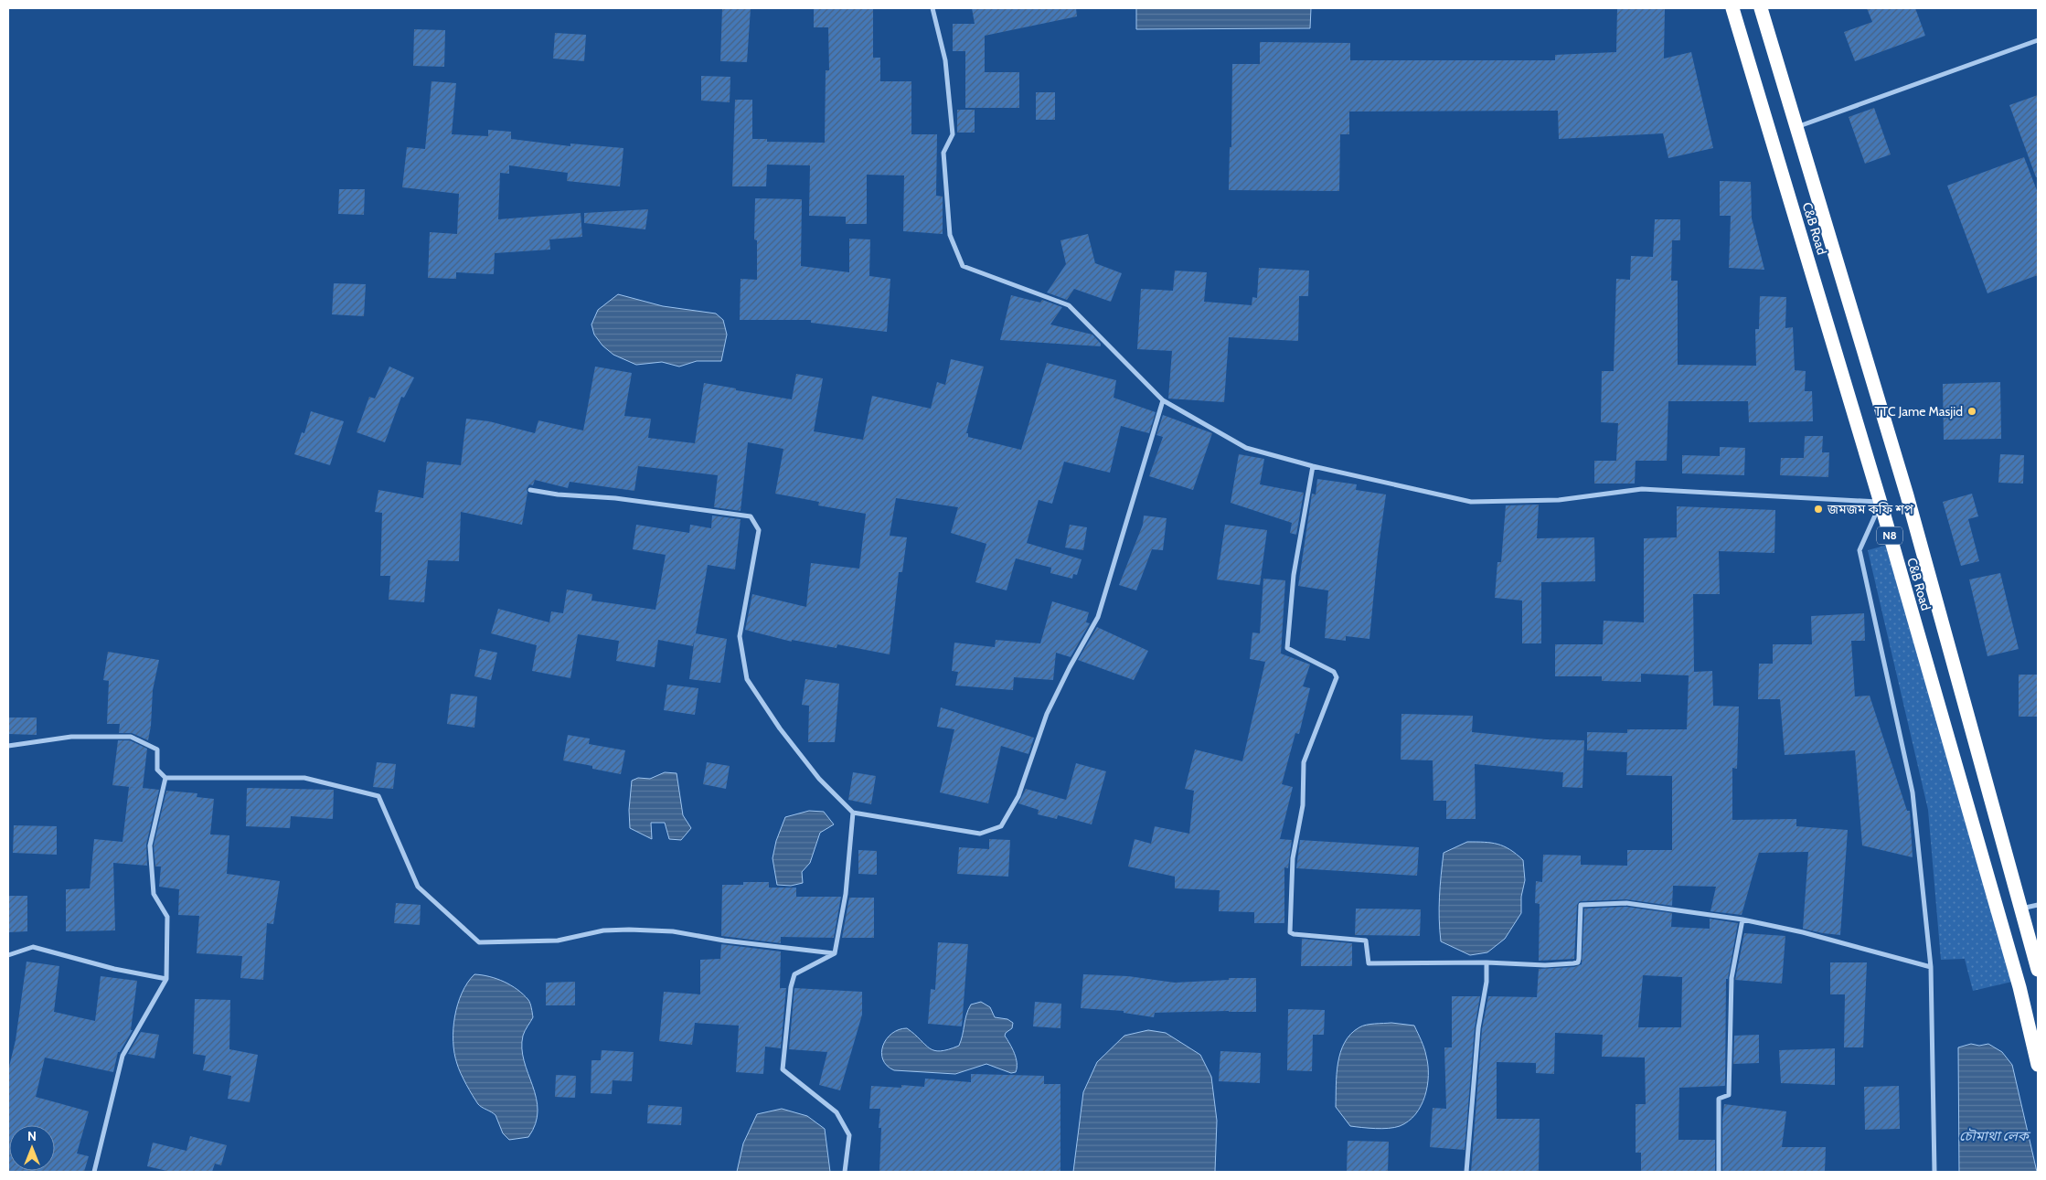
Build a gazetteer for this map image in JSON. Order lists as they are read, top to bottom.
{
  "streets": {
    "highway": ["C&B Road", "N8"]
  },
  "water": ["চৌমাথা লেক"],
  "places": ["TTC Jame Masjid", "জমজম কফি শপ"],
  "north": "top"
}
